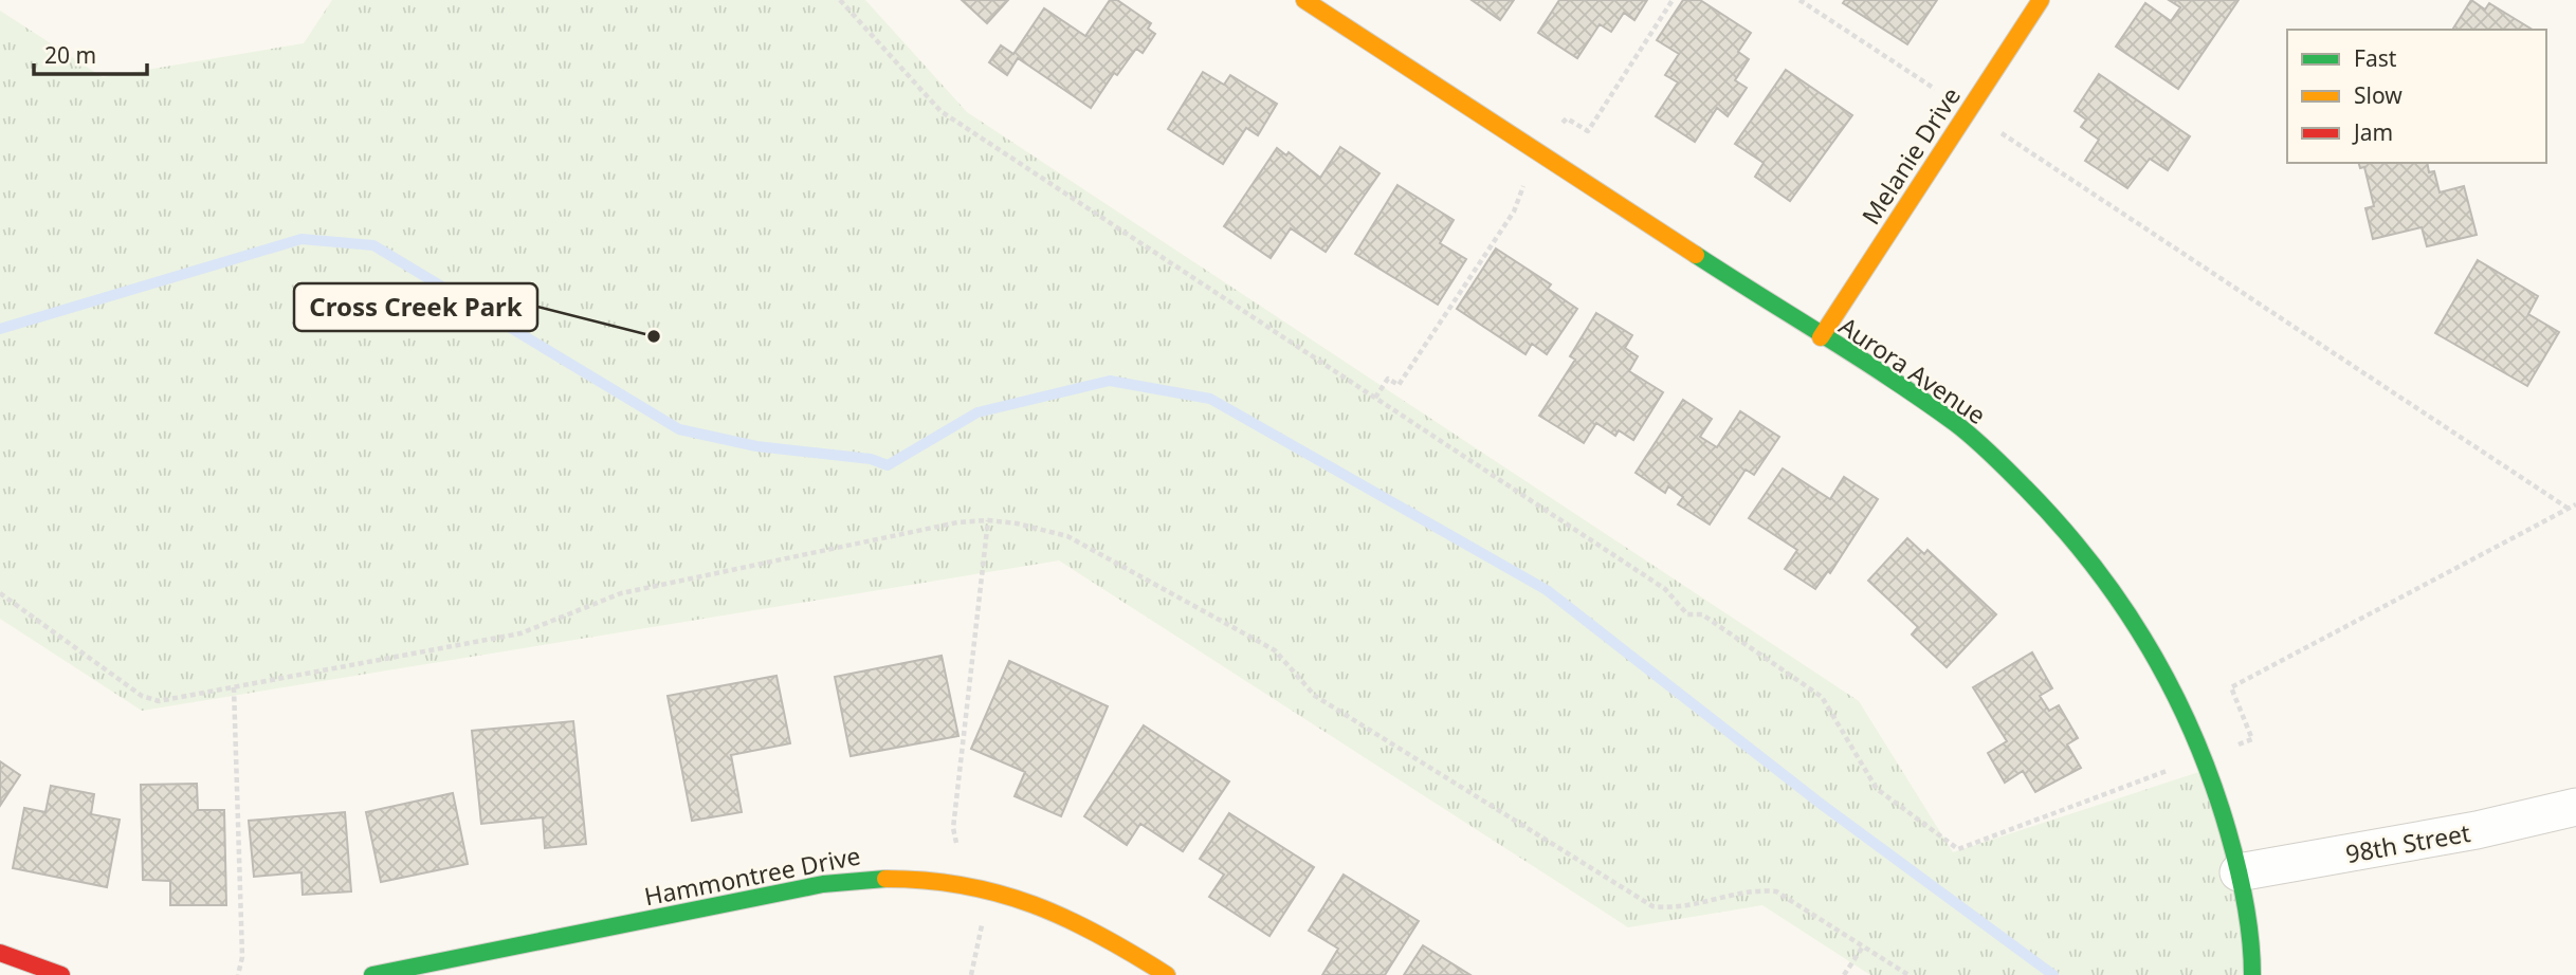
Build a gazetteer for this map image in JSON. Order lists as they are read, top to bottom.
{
  "streets": {
    "street": [
      "Melanie Drive",
      "Aurora Avenue",
      "98th Street",
      "Hammontree Drive"
    ]
  },
  "crossings": [
    ["Melanie Drive", "Aurora Avenue"],
    ["Aurora Avenue", "98th Street"]
  ],
  "places": ["Cross Creek Park"],
  "legend": ["Fast", "Slow", "Jam"],
  "scale_bar": "20 m"
}
